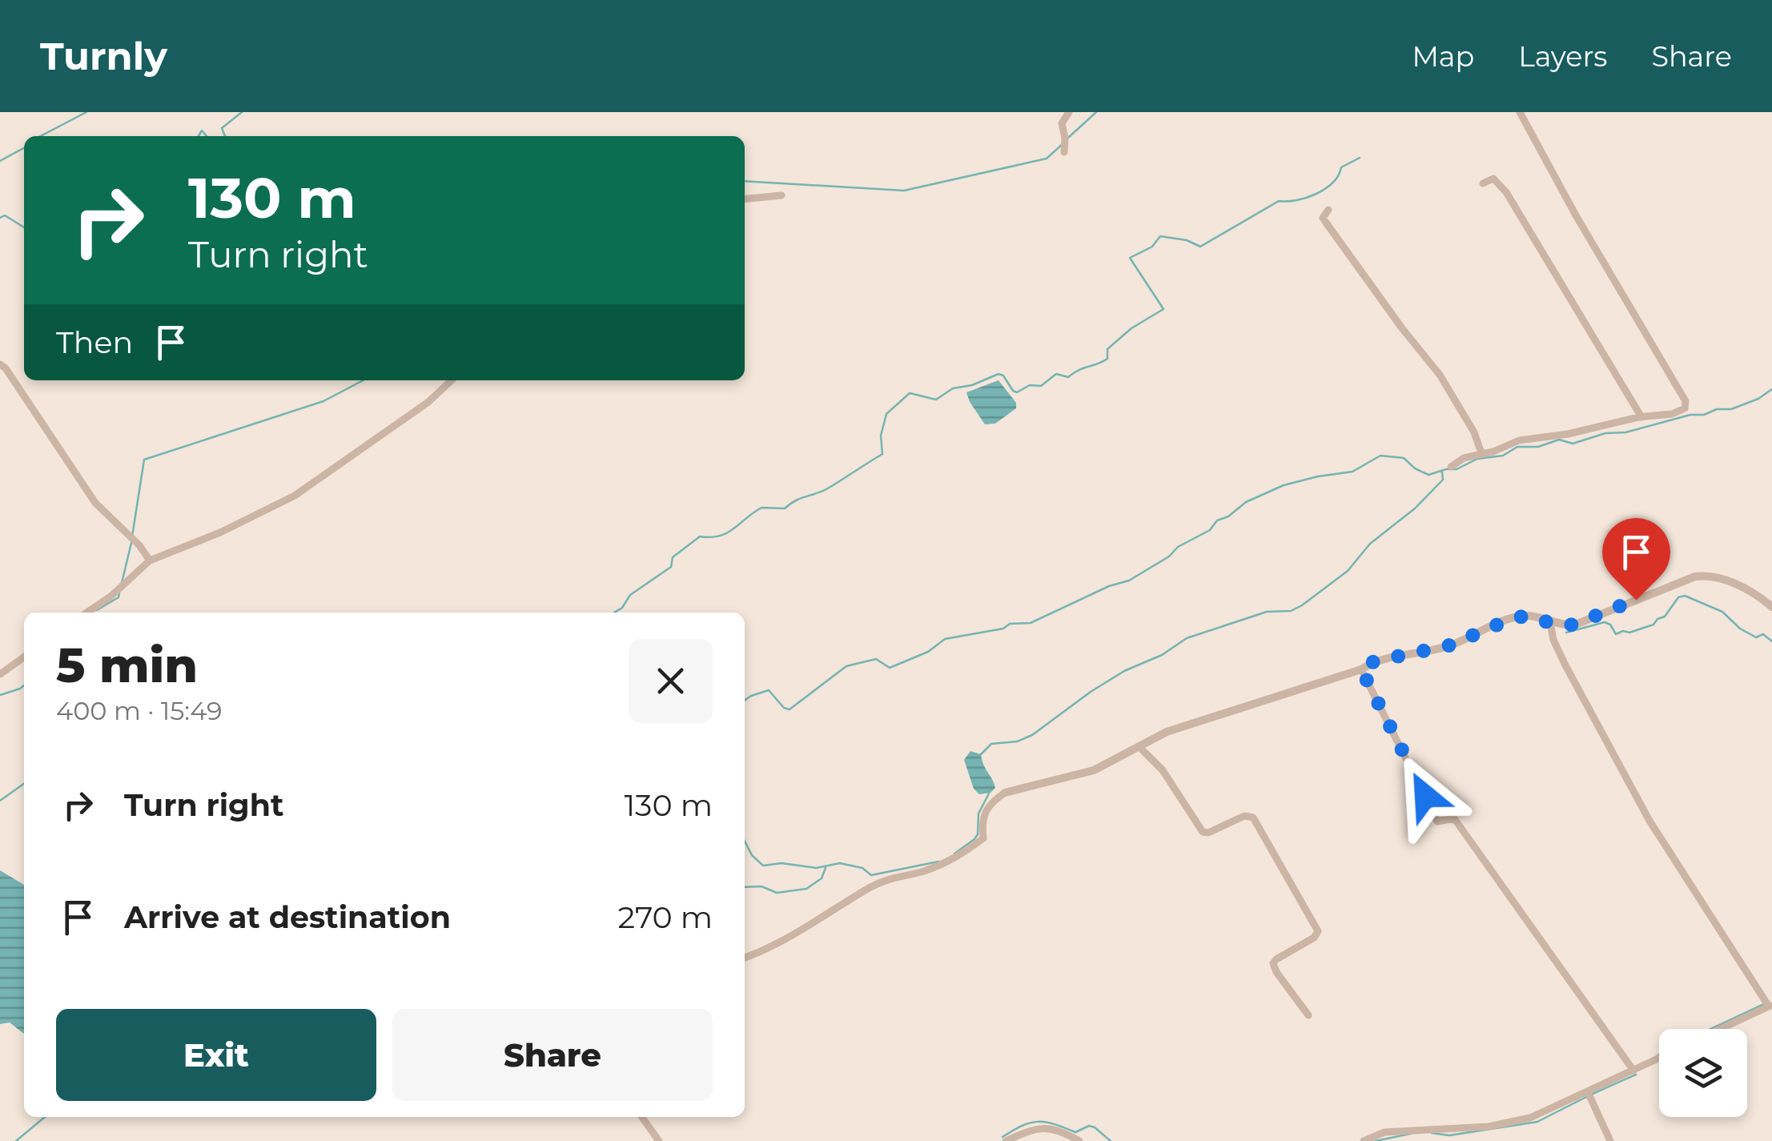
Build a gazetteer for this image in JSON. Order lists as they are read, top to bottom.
{
  "page": {
    "header": "Turnly",
    "nav": ["Map", "Layers", "Share"],
    "turn": ["130 m", "Turn right"],
    "then": "Then",
    "heading": ["5 min", "400 m · 15:49"],
    "list": [
      {
        "name": "Turn right",
        "value": "130 m"
      },
      {
        "name": "Arrive at destination",
        "value": "270 m"
      }
    ],
    "buttons": ["Exit", "Share"]
  }
}
